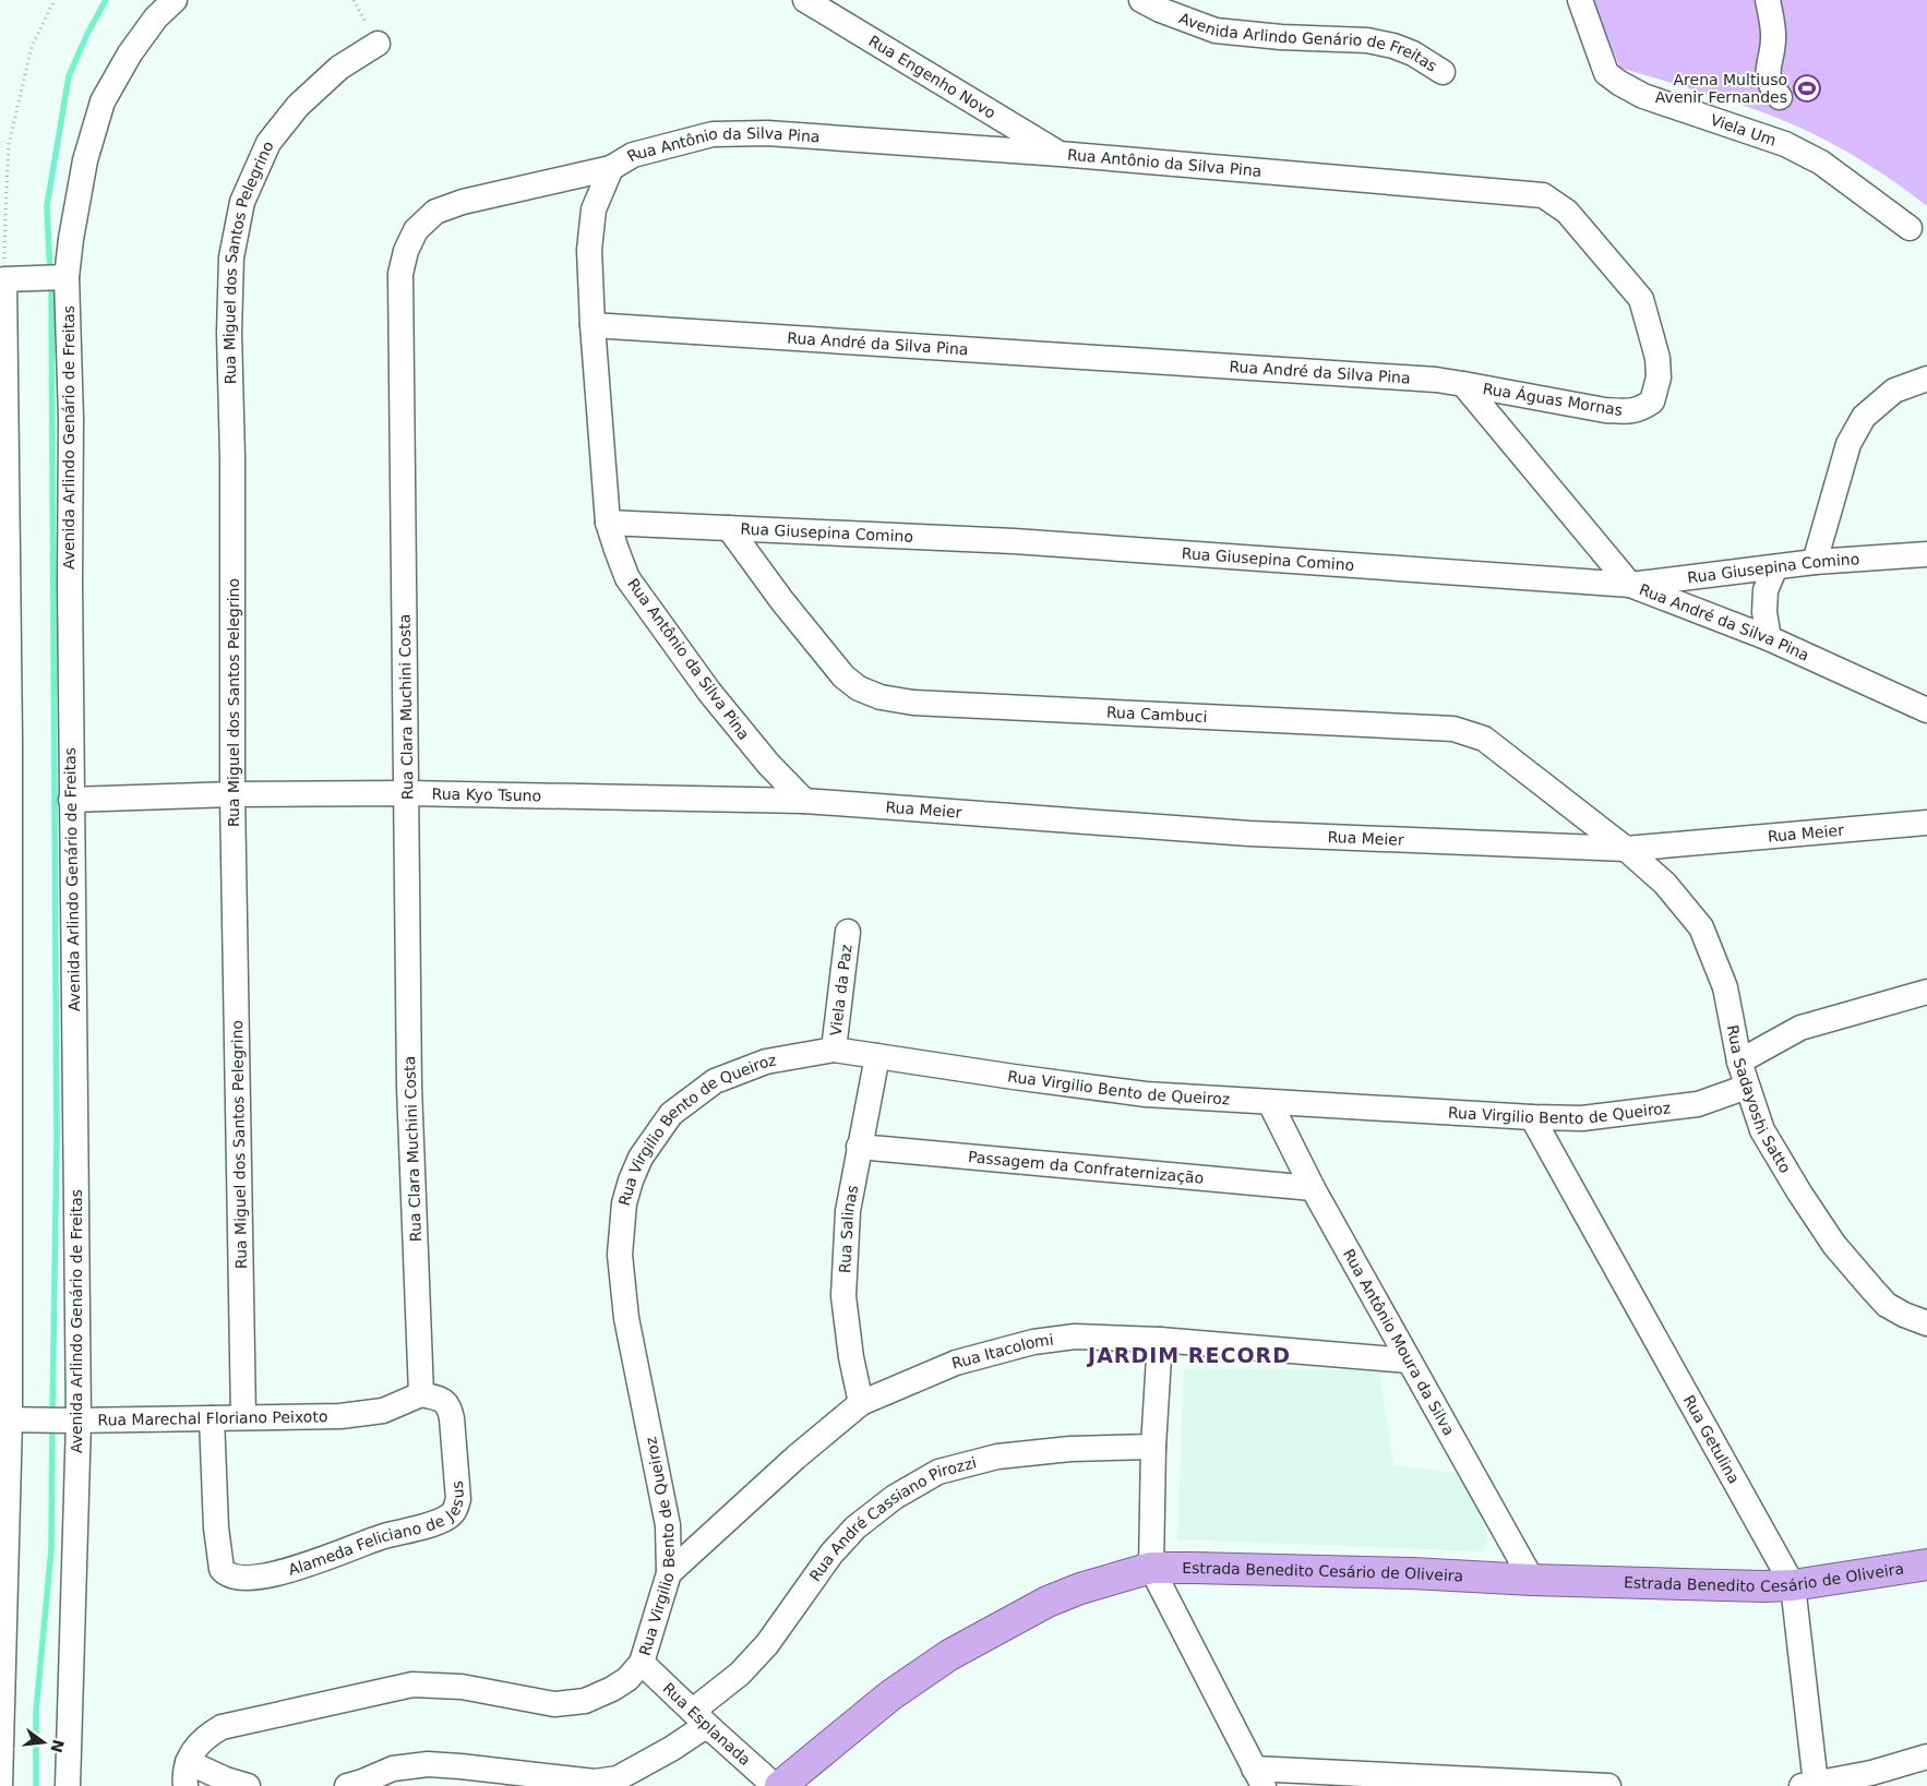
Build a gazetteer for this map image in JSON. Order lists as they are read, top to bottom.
{
  "streets": {
    "main road": ["Estrada Benedito Cesário de Oliveira"],
    "street": [
      "Avenida Arlindo Genário de Freitas",
      "Rua Engenho Novo",
      "Viela Um",
      "Rua Antônio da Silva Pina",
      "Rua Miguel dos Santos Pelegrino",
      "Rua André da Silva Pina",
      "Rua Águas Mornas",
      "Rua Giusepina Comino",
      "Rua Clara Muchini Costa",
      "Rua Cambuci",
      "Rua Kyo Tsuno",
      "Rua Meier",
      "Viela da Paz",
      "Rua Virgilio Bento de Queiroz",
      "Rua Sadayoshi Satto",
      "Passagem da Confraternização",
      "Rua Salinas",
      "Rua Antônio Moura da Silva",
      "Rua Itacolomi",
      "Rua Marechal Floriano Peixoto",
      "Rua Getulina",
      "Alameda Feliciano de Jesus",
      "Rua André Cassiano Pirozzi",
      "Rua Esplanada"
    ]
  },
  "crossings": [
    ["Avenida Arlindo Genário de Freitas", "Rua Kyo Tsuno"],
    ["Avenida Arlindo Genário de Freitas", "Rua Marechal Floriano Peixoto"],
    ["Rua Engenho Novo", "Rua Antônio da Silva Pina"],
    ["Rua Antônio da Silva Pina", "Rua André da Silva Pina"],
    ["Rua Antônio da Silva Pina", "Rua Águas Mornas"],
    ["Rua Antônio da Silva Pina", "Rua Giusepina Comino"],
    ["Rua Antônio da Silva Pina", "Rua Clara Muchini Costa"],
    ["Rua Antônio da Silva Pina", "Rua Kyo Tsuno"],
    ["Rua Antônio da Silva Pina", "Rua Meier"],
    ["Rua Miguel dos Santos Pelegrino", "Rua Kyo Tsuno"],
    ["Rua Miguel dos Santos Pelegrino", "Rua Marechal Floriano Peixoto"],
    ["Rua André da Silva Pina", "Rua Águas Mornas"],
    ["Rua André da Silva Pina", "Rua Giusepina Comino"],
    ["Rua Giusepina Comino", "Rua Cambuci"],
    ["Rua Clara Muchini Costa", "Rua Kyo Tsuno"],
    ["Rua Clara Muchini Costa", "Rua Marechal Floriano Peixoto"],
    ["Rua Clara Muchini Costa", "Alameda Feliciano de Jesus"],
    ["Rua Cambuci", "Rua Meier"],
    ["Rua Cambuci", "Rua Sadayoshi Satto"],
    ["Rua Kyo Tsuno", "Rua Meier"],
    ["Rua Meier", "Rua Sadayoshi Satto"],
    ["Viela da Paz", "Rua Virgilio Bento de Queiroz"],
    ["Rua Virgilio Bento de Queiroz", "Rua Sadayoshi Satto"],
    ["Rua Virgilio Bento de Queiroz", "Rua Salinas"],
    ["Rua Virgilio Bento de Queiroz", "Rua Antônio Moura da Silva"],
    ["Rua Virgilio Bento de Queiroz", "Rua Itacolomi"],
    ["Rua Virgilio Bento de Queiroz", "Rua Getulina"],
    ["Rua Virgilio Bento de Queiroz", "Rua Esplanada"],
    ["Passagem da Confraternização", "Rua Salinas"],
    ["Passagem da Confraternização", "Rua Antônio Moura da Silva"],
    ["Rua Salinas", "Rua Itacolomi"],
    ["Rua Antônio Moura da Silva", "Rua Itacolomi"],
    ["Rua Antônio Moura da Silva", "Estrada Benedito Cesário de Oliveira"],
    ["Rua Marechal Floriano Peixoto", "Alameda Feliciano de Jesus"],
    ["Rua Getulina", "Estrada Benedito Cesário de Oliveira"],
    ["Rua André Cassiano Pirozzi", "Rua Esplanada"]
  ],
  "districts": ["JARDIM RECORD"],
  "places": {
    "sports": ["Arena Multiuso Avenir Fernandes"]
  },
  "north": "right"
}
